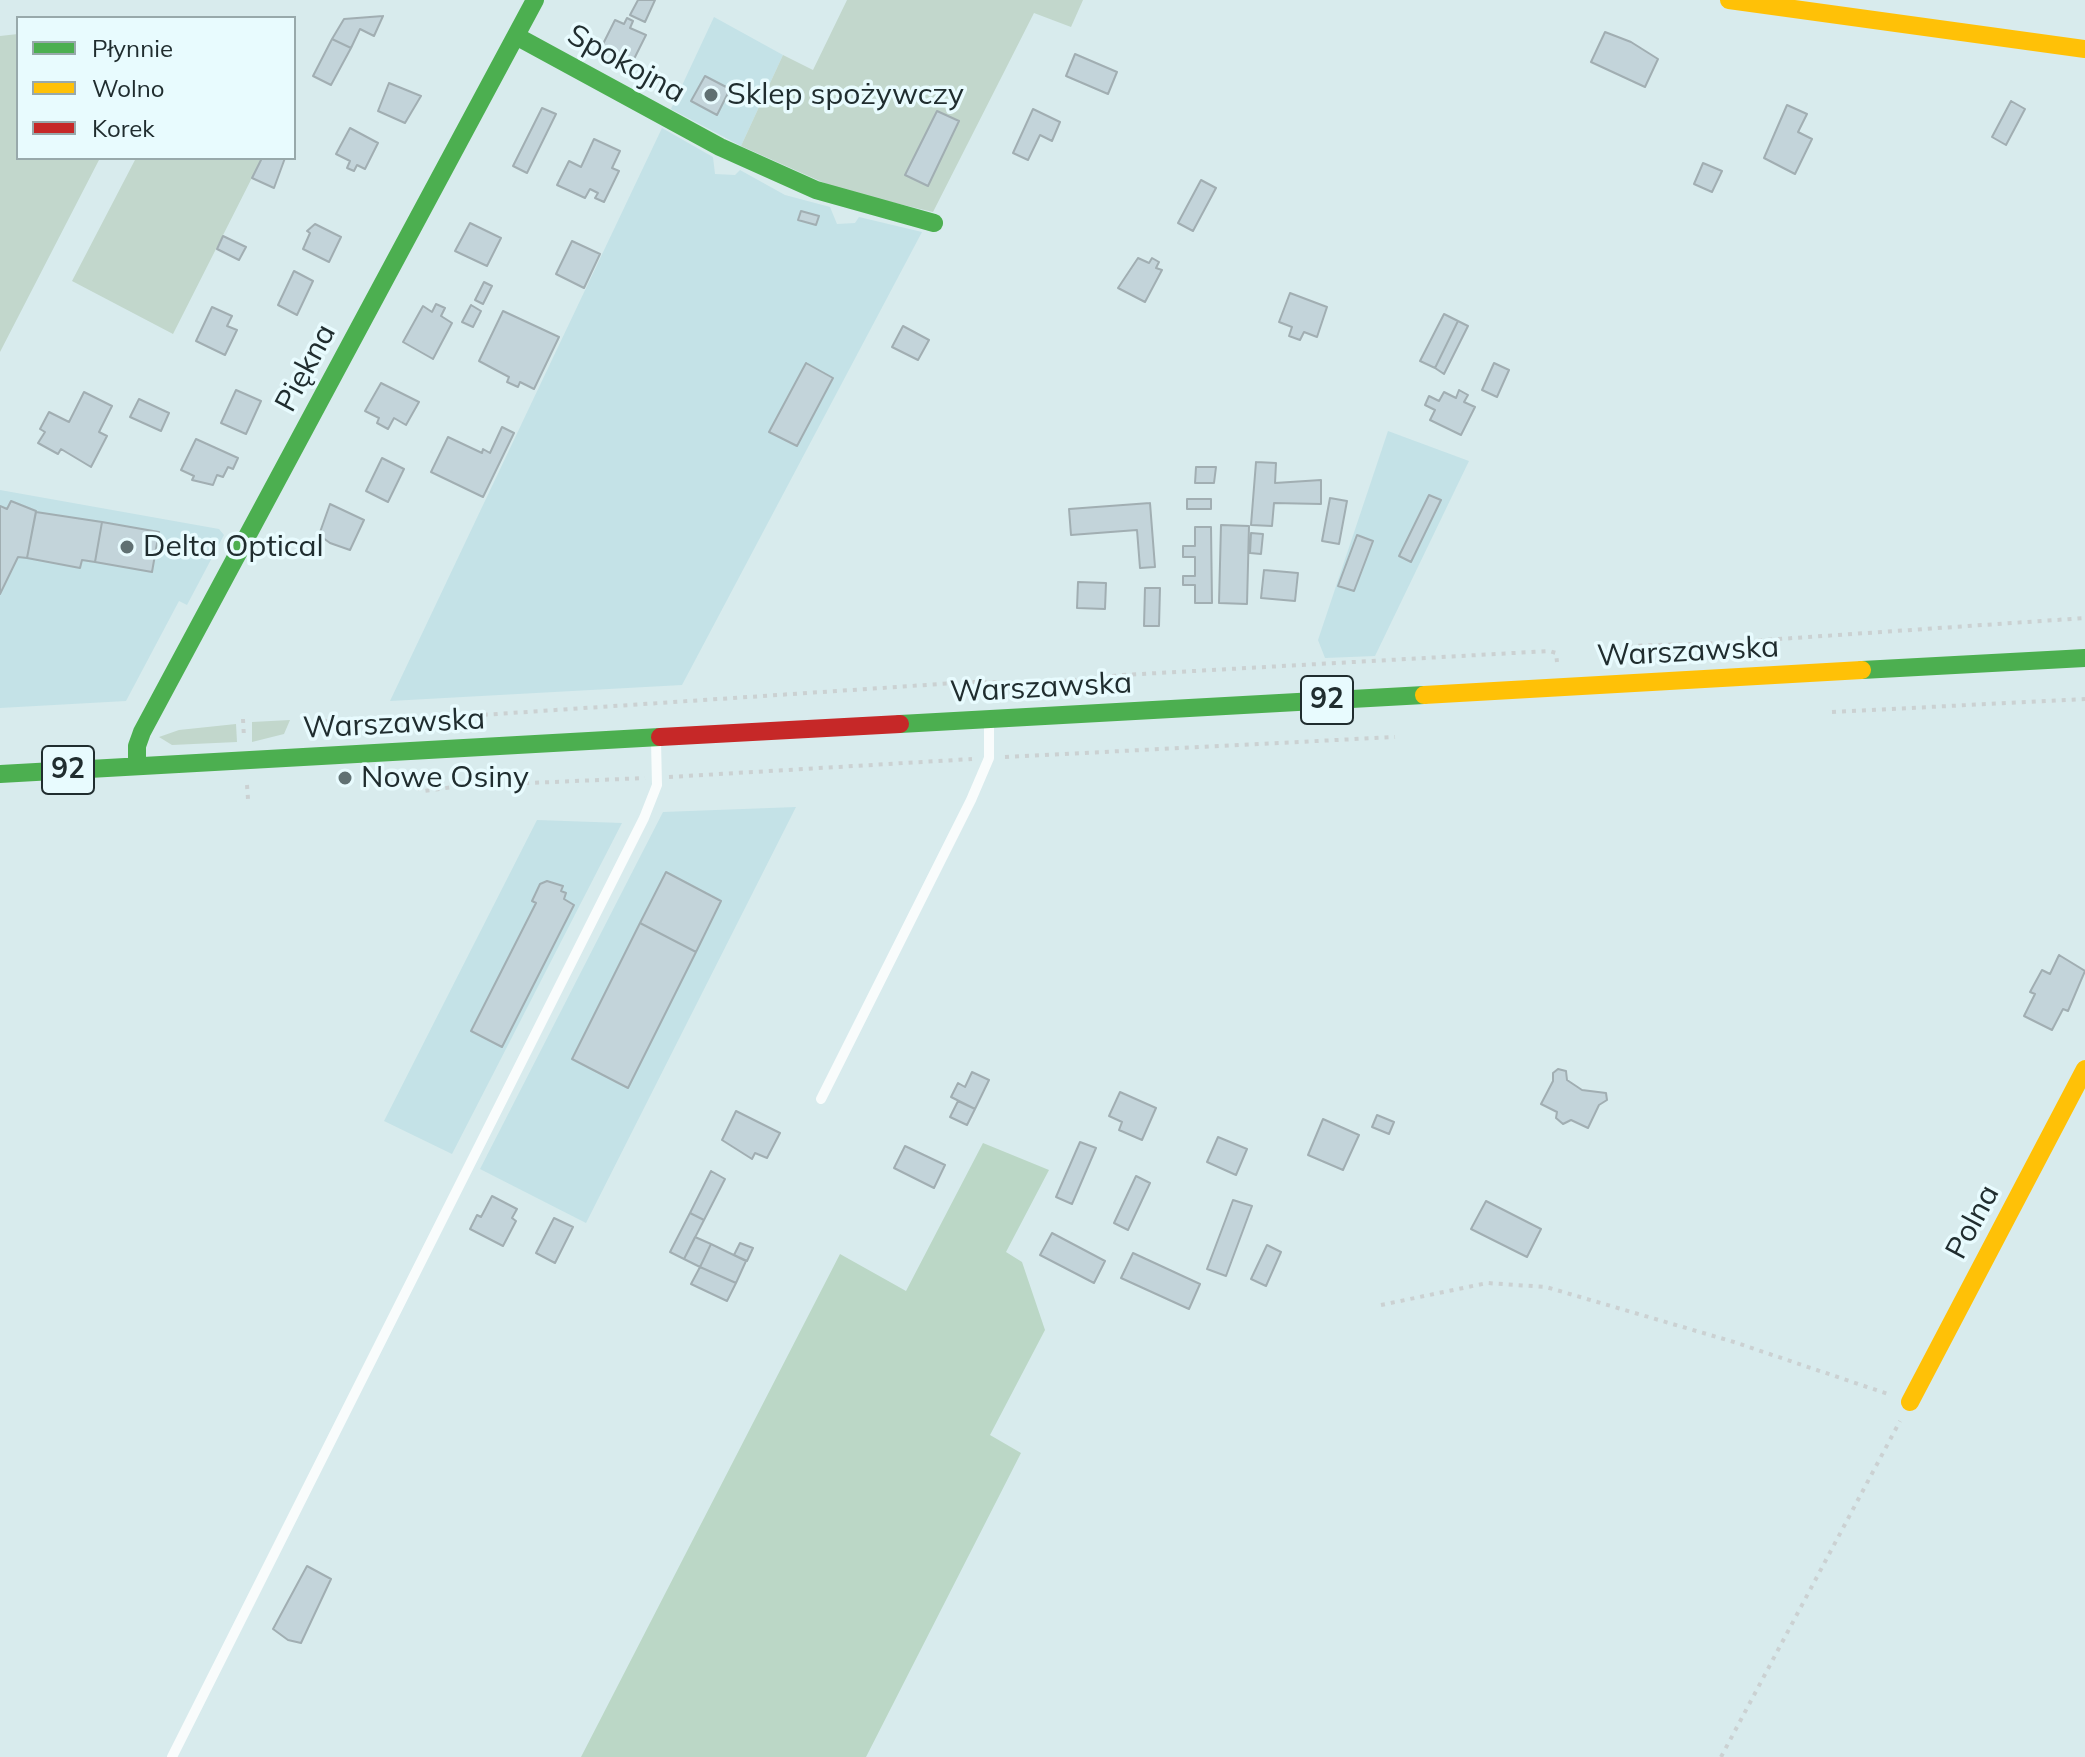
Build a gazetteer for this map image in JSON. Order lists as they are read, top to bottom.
{
  "streets": {
    "main road": [
      "Spokojna",
      "Piękna",
      "Warszawska",
      "92",
      "Polna"
    ]
  },
  "crossings": [
    ["Spokojna", "Piękna"],
    ["Piękna", "Warszawska"]
  ],
  "places": ["Sklep spożywczy", "Delta Optical", "Nowe Osiny"],
  "legend": ["Płynnie", "Wolno", "Korek"]
}
